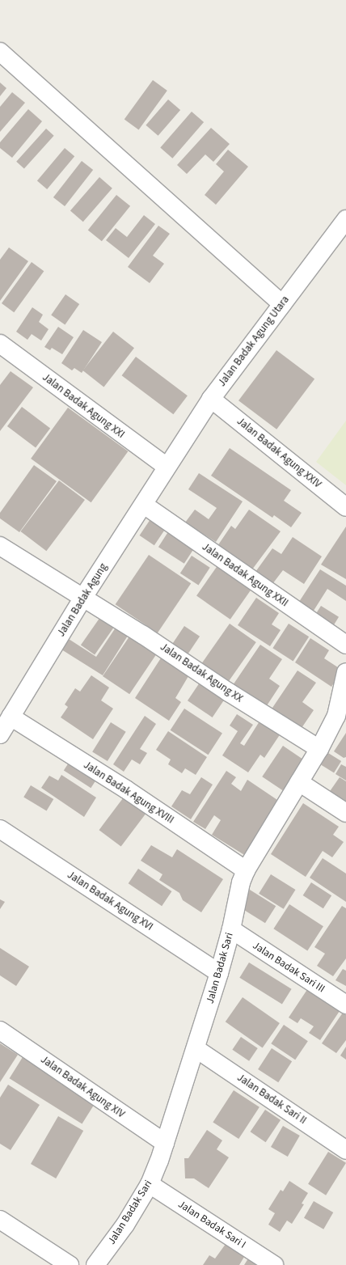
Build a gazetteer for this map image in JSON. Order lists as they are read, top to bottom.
{
  "streets": {
    "street": [
      "Jalan Badak Agung Utara",
      "Jalan Badak Agung XXI",
      "Jalan Badak Agung XXIV",
      "Jalan Badak Agung XXII",
      "Jalan Badak Agung",
      "Jalan Badak Agung XX",
      "Jalan Badak Agung XVIII",
      "Jalan Badak Agung XVI",
      "Jalan Badak Sari III",
      "Jalan Badak Sari",
      "Jalan Badak Agung XIV",
      "Jalan Badak Sari II",
      "Jalan Badak Sari I"
    ]
  },
  "crossings": [
    ["Jalan Badak Agung Utara", "Jalan Badak Agung XXI"],
    ["Jalan Badak Agung Utara", "Jalan Badak Agung XXIV"],
    ["Jalan Badak Agung Utara", "Jalan Badak Agung"],
    ["Jalan Badak Agung XXI", "Jalan Badak Agung"],
    ["Jalan Badak Agung XXII", "Jalan Badak Agung"],
    ["Jalan Badak Agung", "Jalan Badak Agung XX"],
    ["Jalan Badak Agung", "Jalan Badak Agung XVIII"],
    ["Jalan Badak Agung XX", "Jalan Badak Sari"],
    ["Jalan Badak Agung XVIII", "Jalan Badak Sari"],
    ["Jalan Badak Agung XVI", "Jalan Badak Sari"],
    ["Jalan Badak Sari III", "Jalan Badak Sari"],
    ["Jalan Badak Sari", "Jalan Badak Agung XIV"],
    ["Jalan Badak Sari", "Jalan Badak Sari II"],
    ["Jalan Badak Sari", "Jalan Badak Sari I"]
  ]
}
